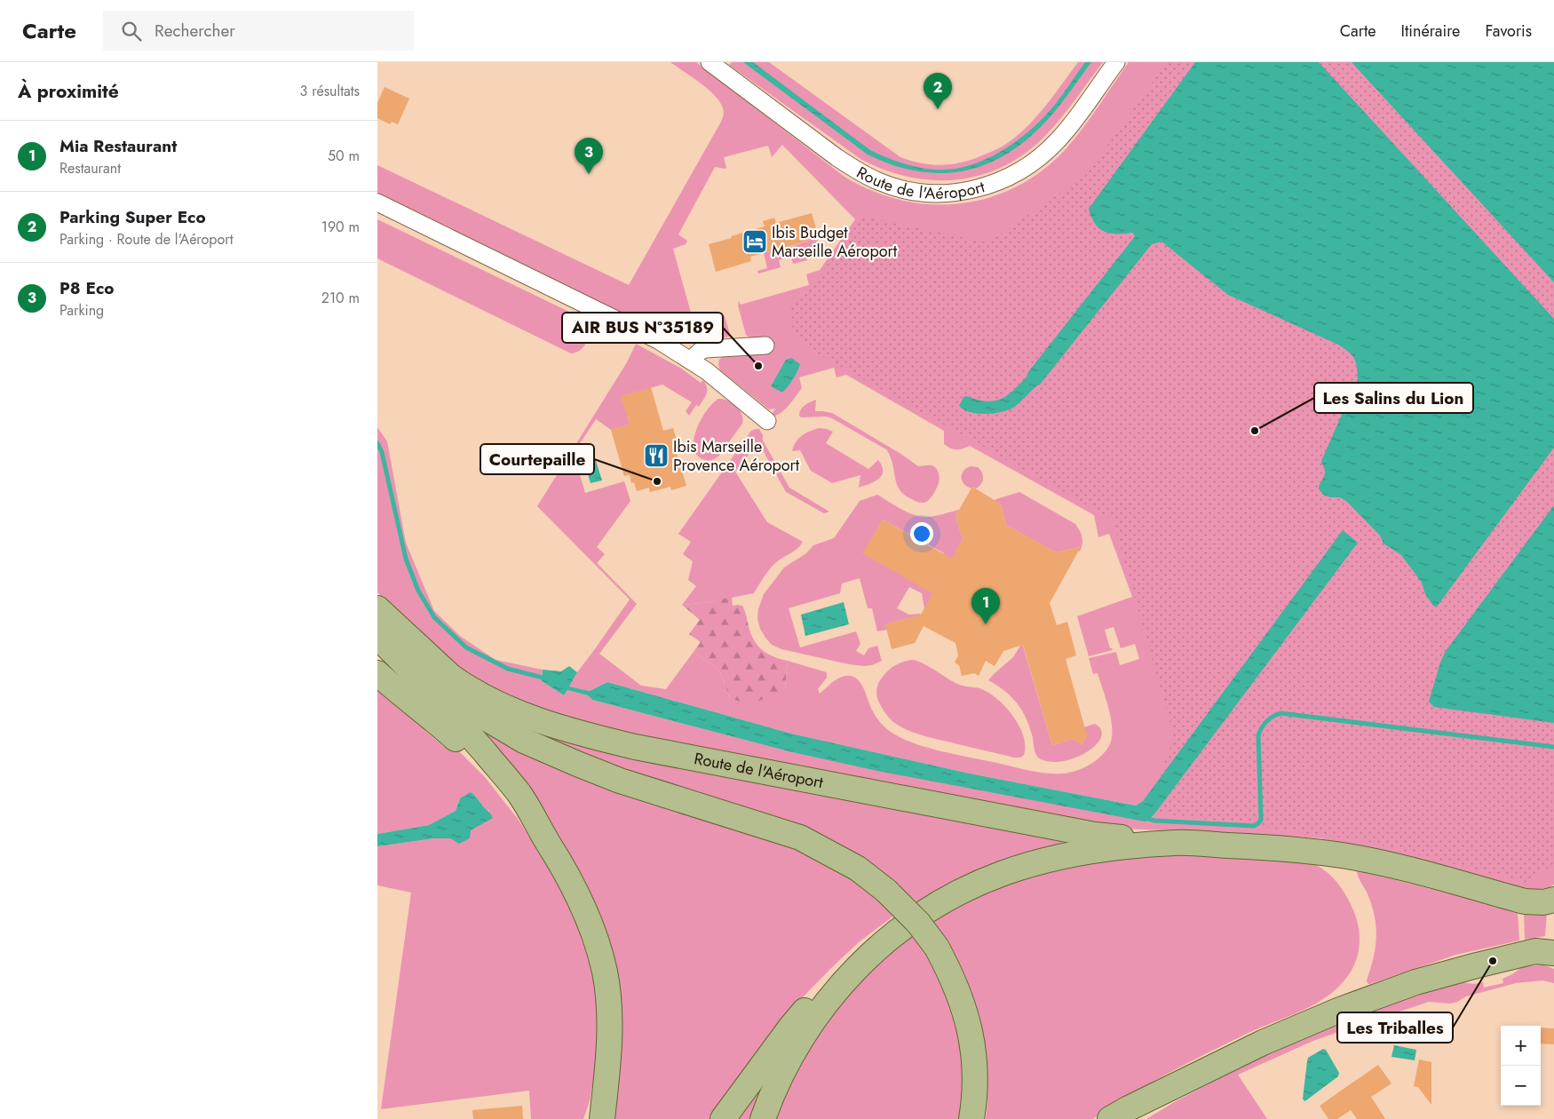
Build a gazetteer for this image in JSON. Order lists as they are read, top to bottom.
{
  "streets": {
    "main road": ["Route de l'Aéroport"]
  },
  "places": {
    "hotel": ["Ibis Budget Marseille Aéroport"],
    "other": [
      "AIR BUS N°35189",
      "Les Salins du Lion",
      "Courtepaille",
      "Les Triballes"
    ],
    "restaurant": ["Ibis Marseille Provence Aéroport"]
  },
  "page": {
    "header": "Carte",
    "search": "Rechercher",
    "nav": ["Carte", "Itinéraire", "Favoris"],
    "heading": ["À proximité", "3 résultats"],
    "pins": ["2", "3", "1"],
    "list": [
      {
        "mark": "1",
        "name": "Mia Restaurant",
        "note": "Restaurant",
        "value": "50 m"
      },
      {
        "mark": "2",
        "name": "Parking Super Eco",
        "note": "Parking · Route de l'Aéroport",
        "value": "190 m"
      },
      {
        "mark": "3",
        "name": "P8 Eco",
        "note": "Parking",
        "value": "210 m"
      }
    ],
    "map_buttons": ["+", "−"]
  }
}
